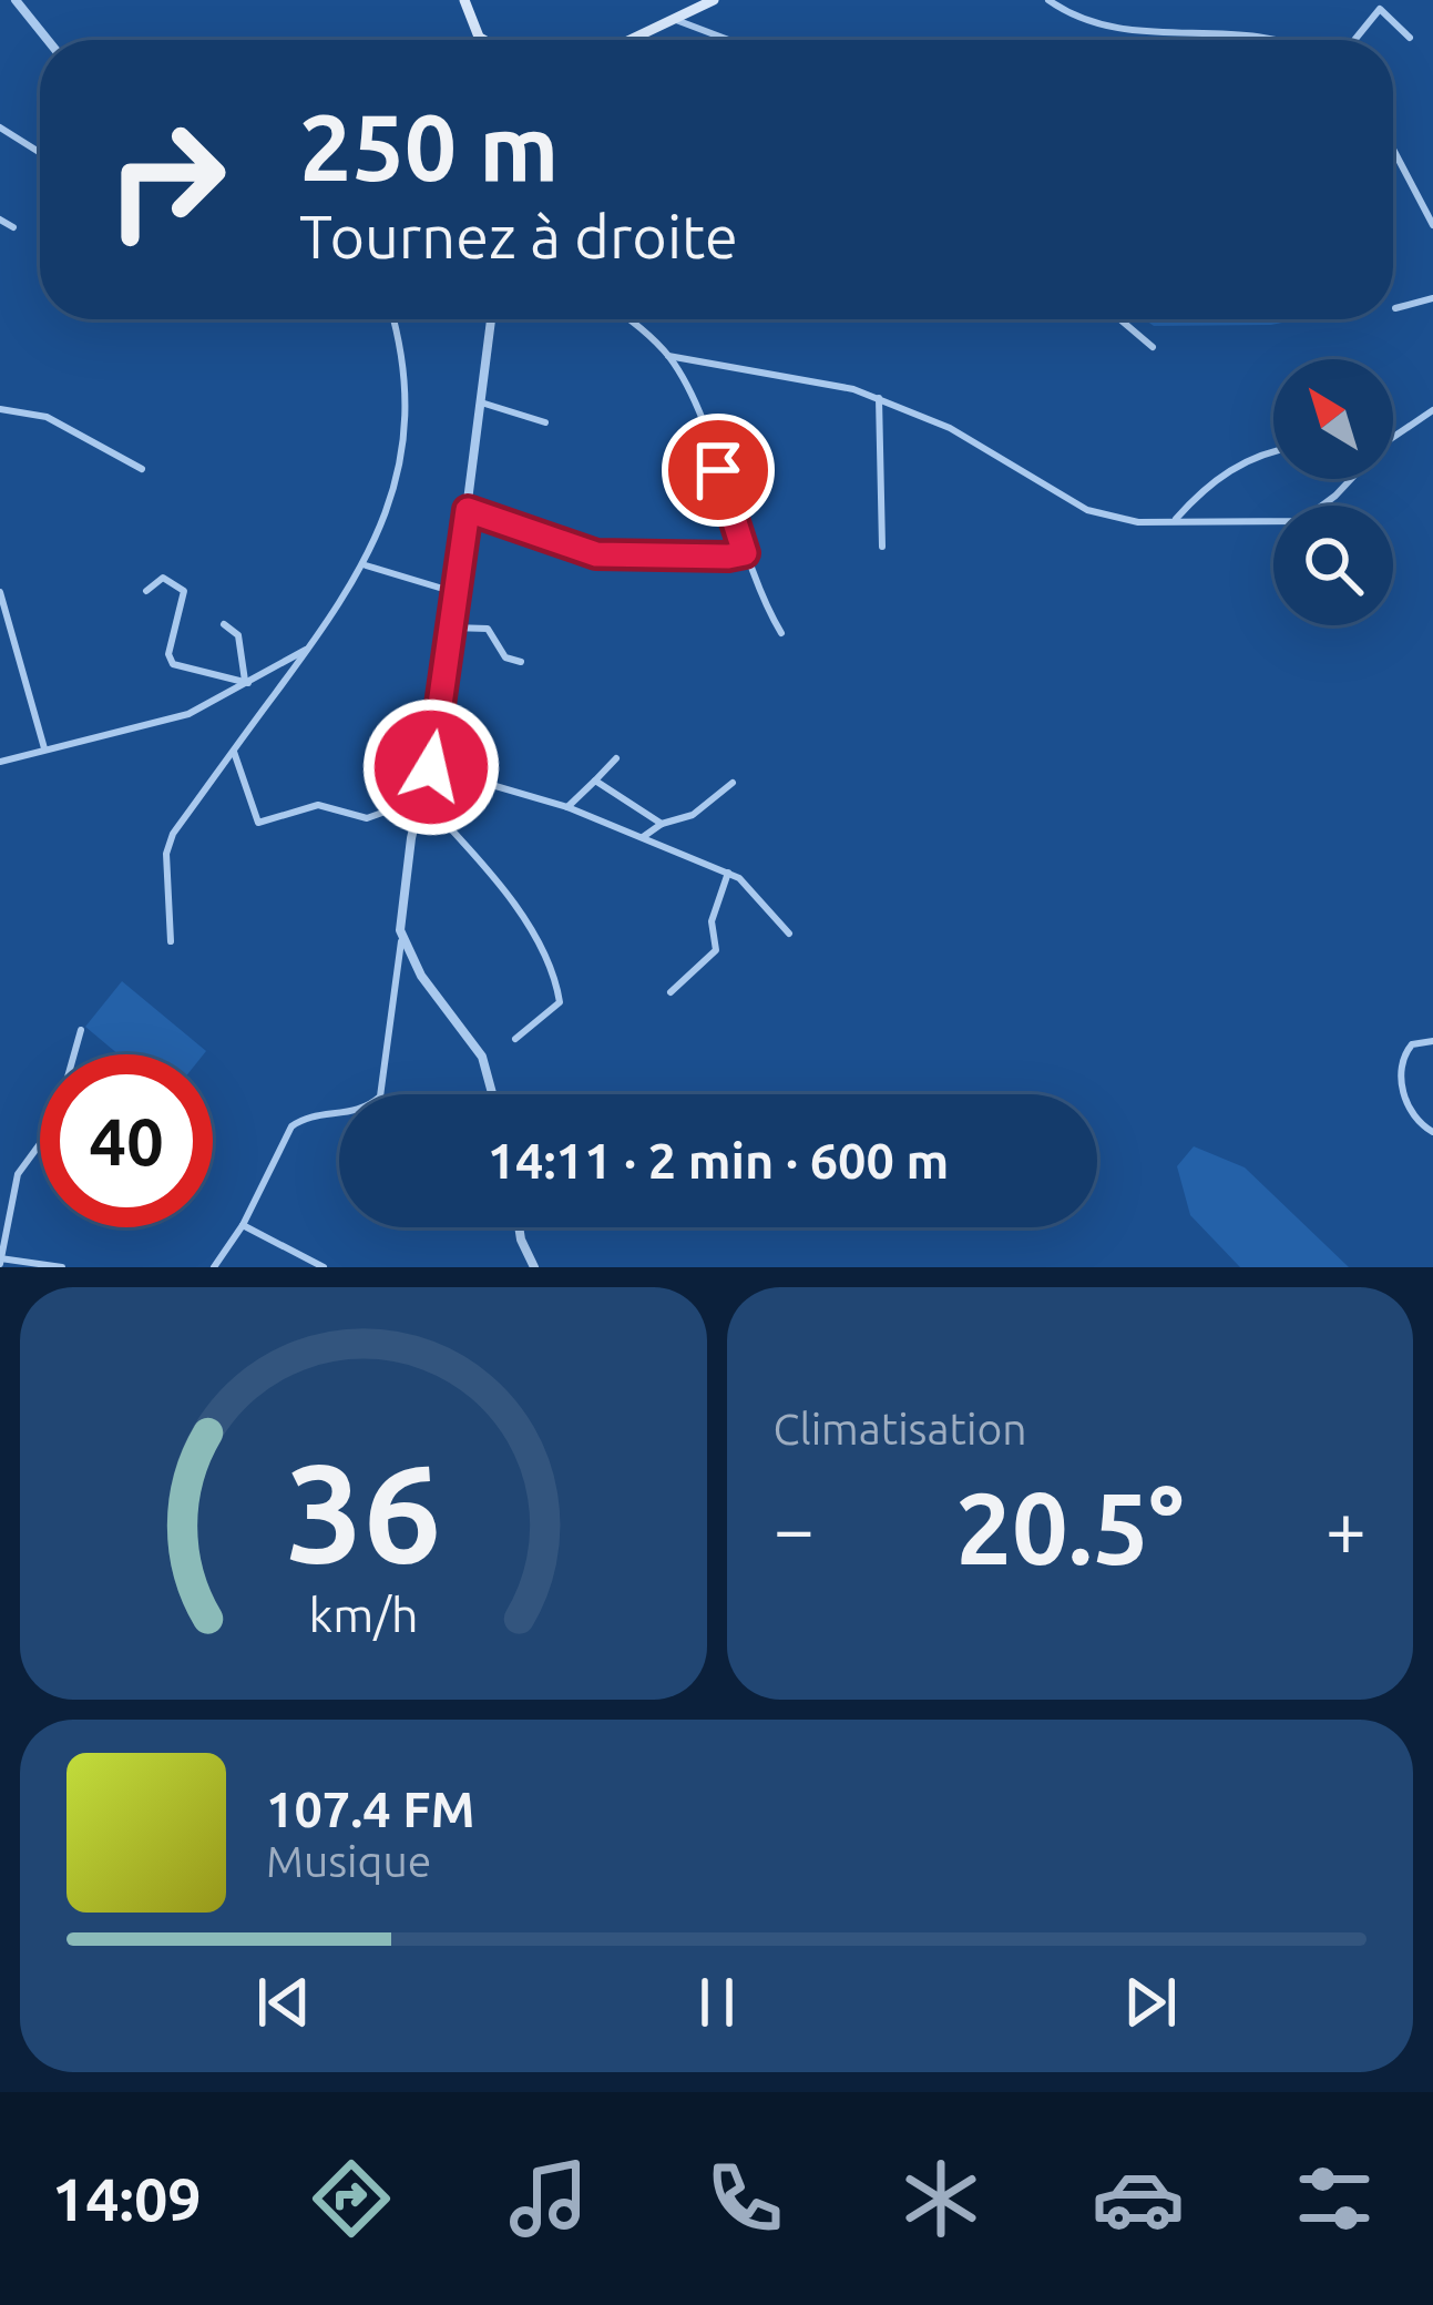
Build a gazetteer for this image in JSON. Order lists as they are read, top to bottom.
{
  "north": "top left",
  "page": {
    "turn": ["250 m", "Tournez à droite"],
    "limit": "40",
    "trip": "14:11 · 2 min · 600 m",
    "tile": "Climatisation",
    "heat": ["−", "20.5°", "+"],
    "song": ["107.4 FM", "Musique"],
    "tabs": "14:09",
    "gauge": ["36", "km/h"]
  }
}
